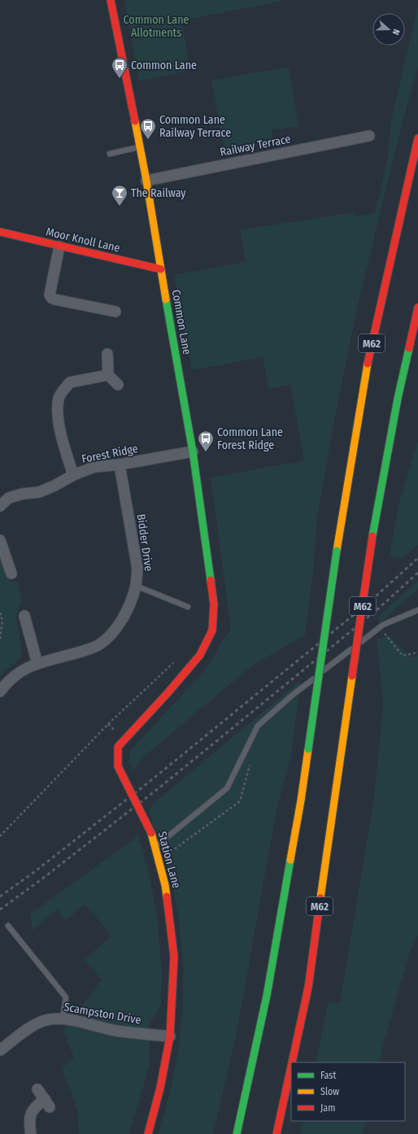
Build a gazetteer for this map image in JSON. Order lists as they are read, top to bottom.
{
  "streets": {
    "main road": [
      "Moor Knoll Lane",
      "Common Lane",
      "M62",
      "Station Lane"
    ],
    "street": [
      "Railway Terrace",
      "Forest Ridge",
      "Bidder Drive",
      "Scampston Drive"
    ]
  },
  "crossings": [
    ["Railway Terrace", "Common Lane"],
    ["Moor Knoll Lane", "Common Lane"],
    ["Common Lane", "Forest Ridge"],
    ["Common Lane", "Station Lane"],
    ["Forest Ridge", "Bidder Drive"],
    ["Station Lane", "Scampston Drive"]
  ],
  "parks": ["Common Lane Allotments"],
  "places": {
    "bus stop": ["Common Lane", "Common Lane Railway Terrace", "Common Lane Forest Ridge"],
    "bar": ["The Railway"]
  },
  "legend": ["Fast", "Slow", "Jam"],
  "north": "right"
}
